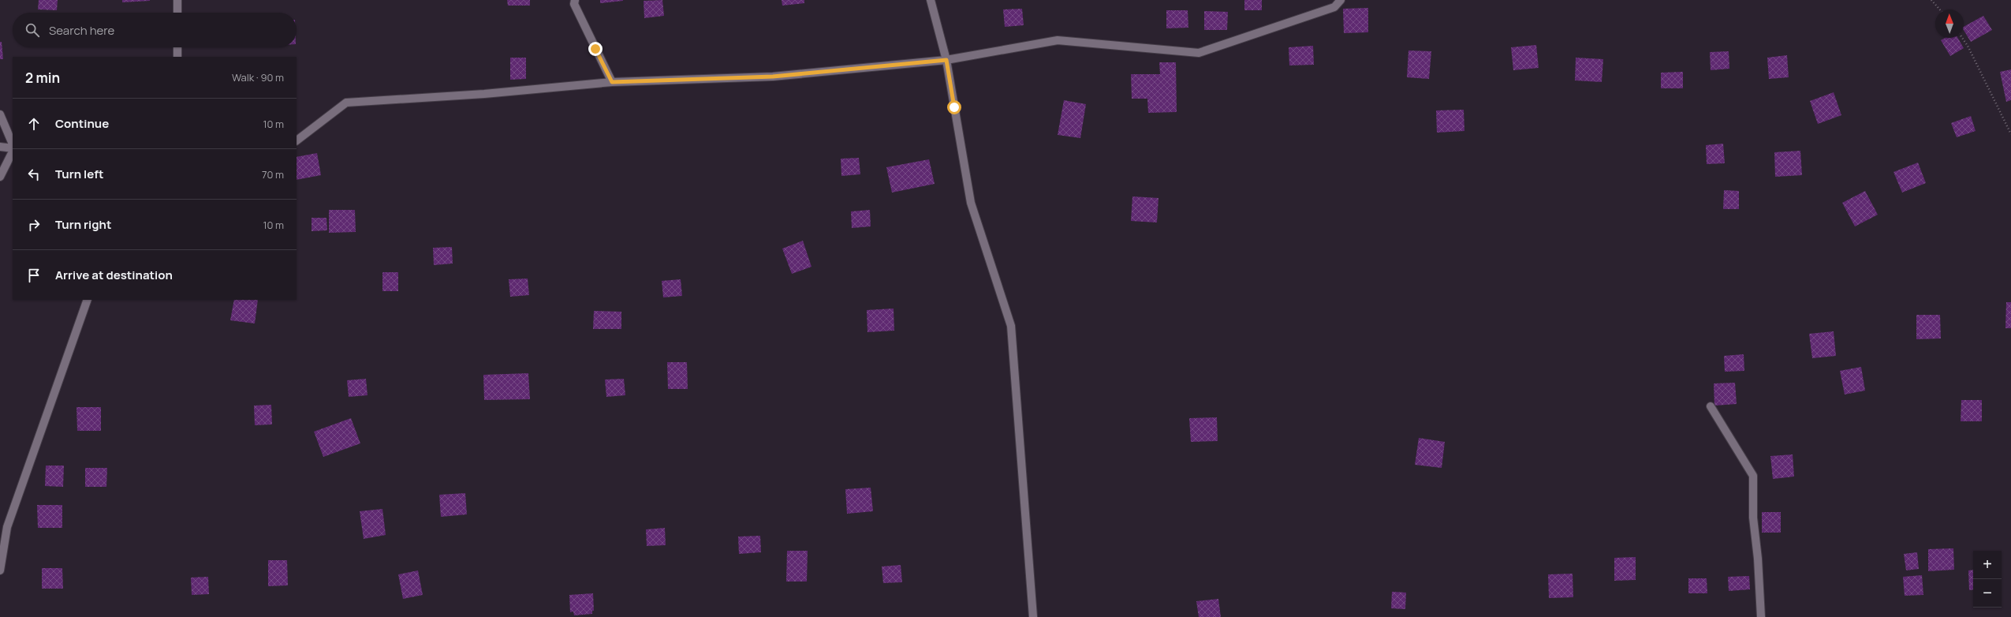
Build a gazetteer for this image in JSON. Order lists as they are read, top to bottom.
{
  "north": "top",
  "page": {
    "search": "Search here",
    "heading": ["2 min", "Walk · 90 m"],
    "list": [
      ["Continue", "10 m"],
      ["Turn left", "70 m"],
      ["Turn right", "10 m"],
      "Arrive at destination"
    ],
    "map_buttons": ["+", "−"]
  }
}
